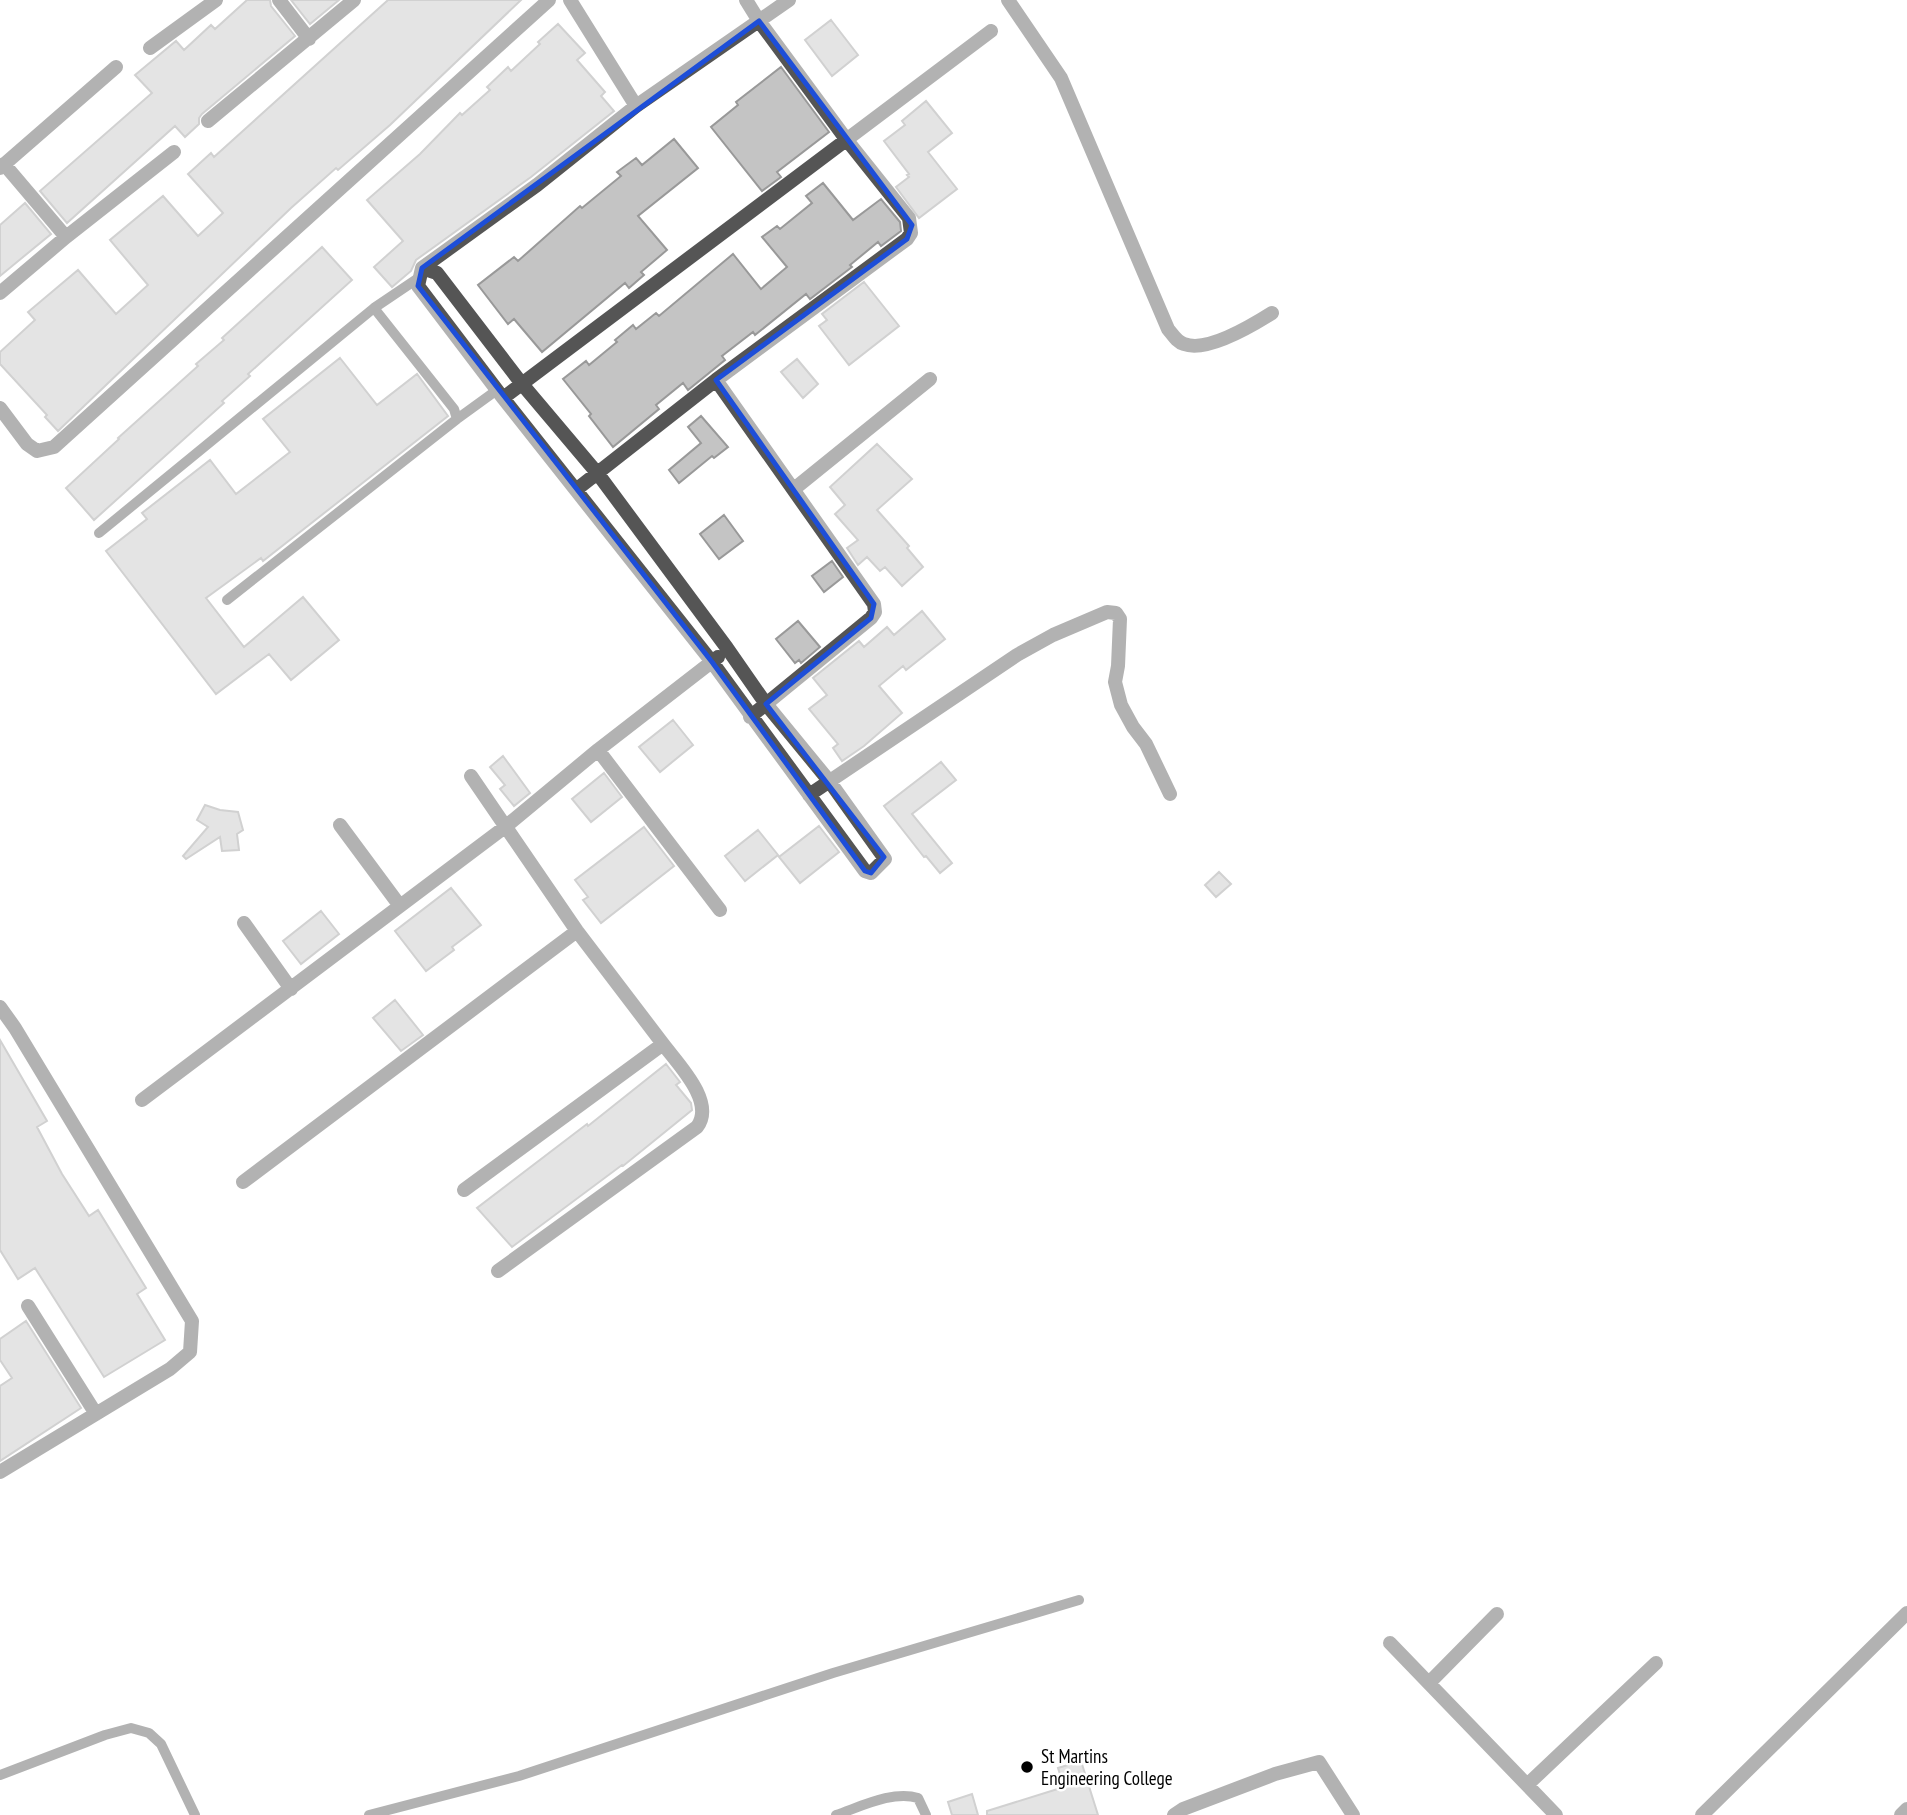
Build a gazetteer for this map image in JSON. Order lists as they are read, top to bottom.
{
  "places": ["St Martins Engineering College"]
}
